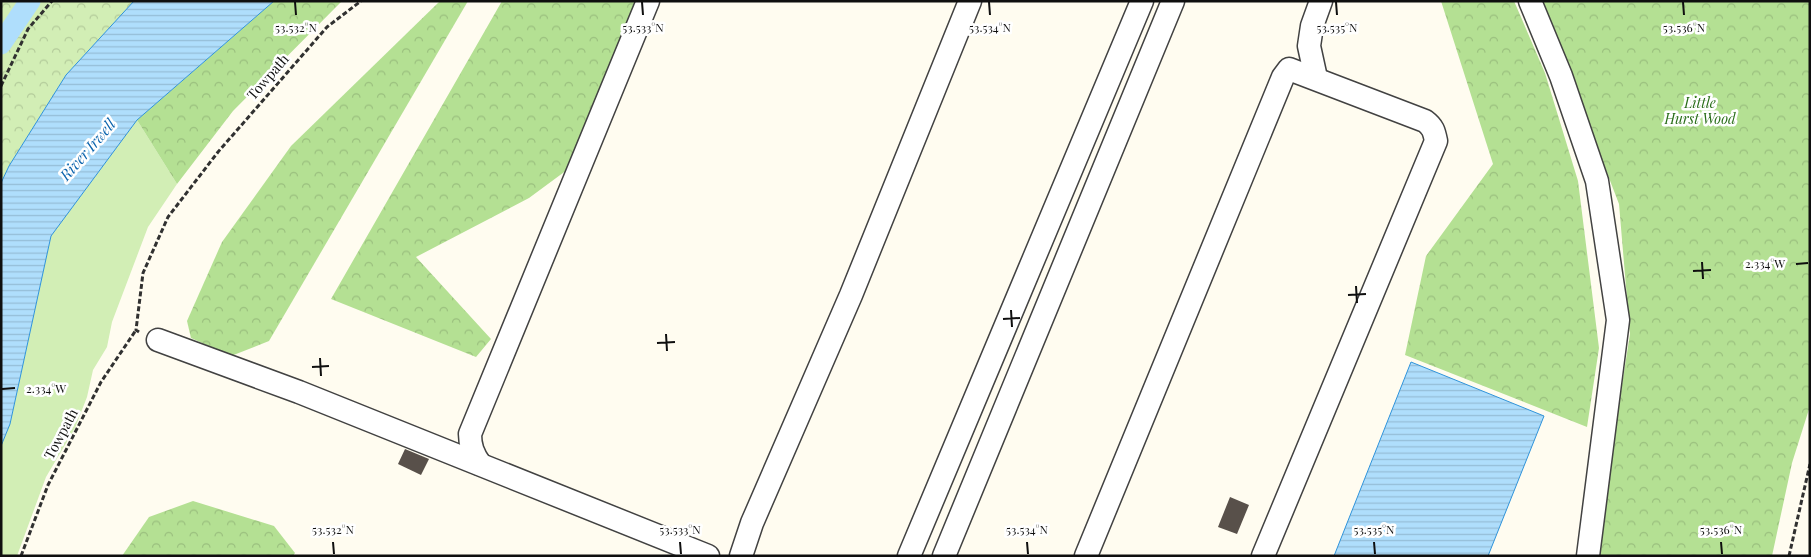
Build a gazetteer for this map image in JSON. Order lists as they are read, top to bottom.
{
  "streets": {
    "path": ["Towpath"]
  },
  "water": ["River Irwell"],
  "parks": ["Little Hurst Wood"],
  "coordinates": [
    "53.532°N",
    "53.533°N",
    "53.534°N",
    "53.535°N",
    "53.536°N",
    "2.334°W"
  ]
}
